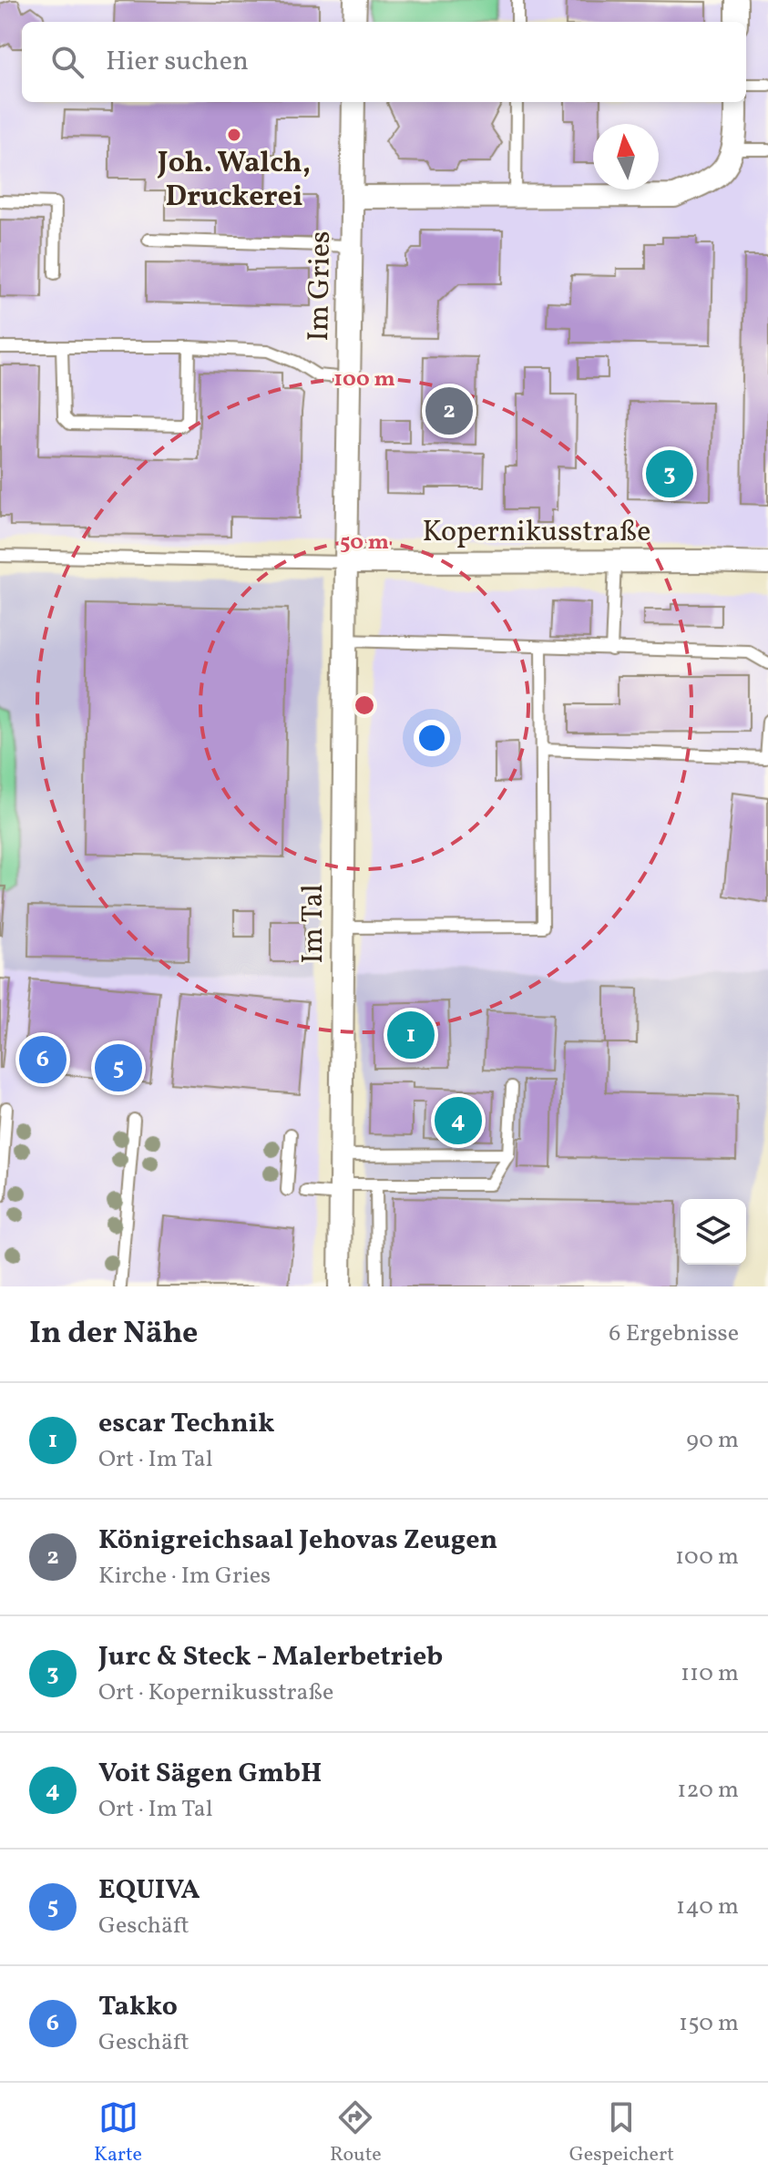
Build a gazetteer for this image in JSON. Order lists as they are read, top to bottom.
{
  "streets": {
    "street": ["Im Gries", "Kopernikusstraße", "Im Tal"]
  },
  "crossings": [
    ["Im Gries", "Kopernikusstraße"],
    ["Im Gries", "Im Tal"],
    ["Kopernikusstraße", "Im Tal"]
  ],
  "places": ["Joh. Walch, Druckerei"],
  "north": "top",
  "page": {
    "search": "Hier suchen",
    "pins": [
      "2",
      "3",
      "1",
      "6",
      "5",
      "4"
    ],
    "heading": ["In der Nähe", "6 Ergebnisse"],
    "list": [
      {
        "mark": "1",
        "name": "escar Technik",
        "note": "Ort · Im Tal",
        "value": "90 m"
      },
      {
        "mark": "2",
        "name": "Königreichsaal Jehovas Zeugen",
        "note": "Kirche · Im Gries",
        "value": "100 m"
      },
      {
        "mark": "3",
        "name": "Jurc & Steck - Malerbetrieb",
        "note": "Ort · Kopernikusstraße",
        "value": "110 m"
      },
      {
        "mark": "4",
        "name": "Voit Sägen GmbH",
        "note": "Ort · Im Tal",
        "value": "120 m"
      },
      {
        "mark": "5",
        "name": "EQUIVA",
        "note": "Geschäft",
        "value": "140 m"
      },
      {
        "mark": "6",
        "name": "Takko",
        "note": "Geschäft",
        "value": "150 m"
      }
    ],
    "nav": ["Karte", "Route", "Gespeichert"]
  },
  "rings": ["100 m", "50 m"]
}
